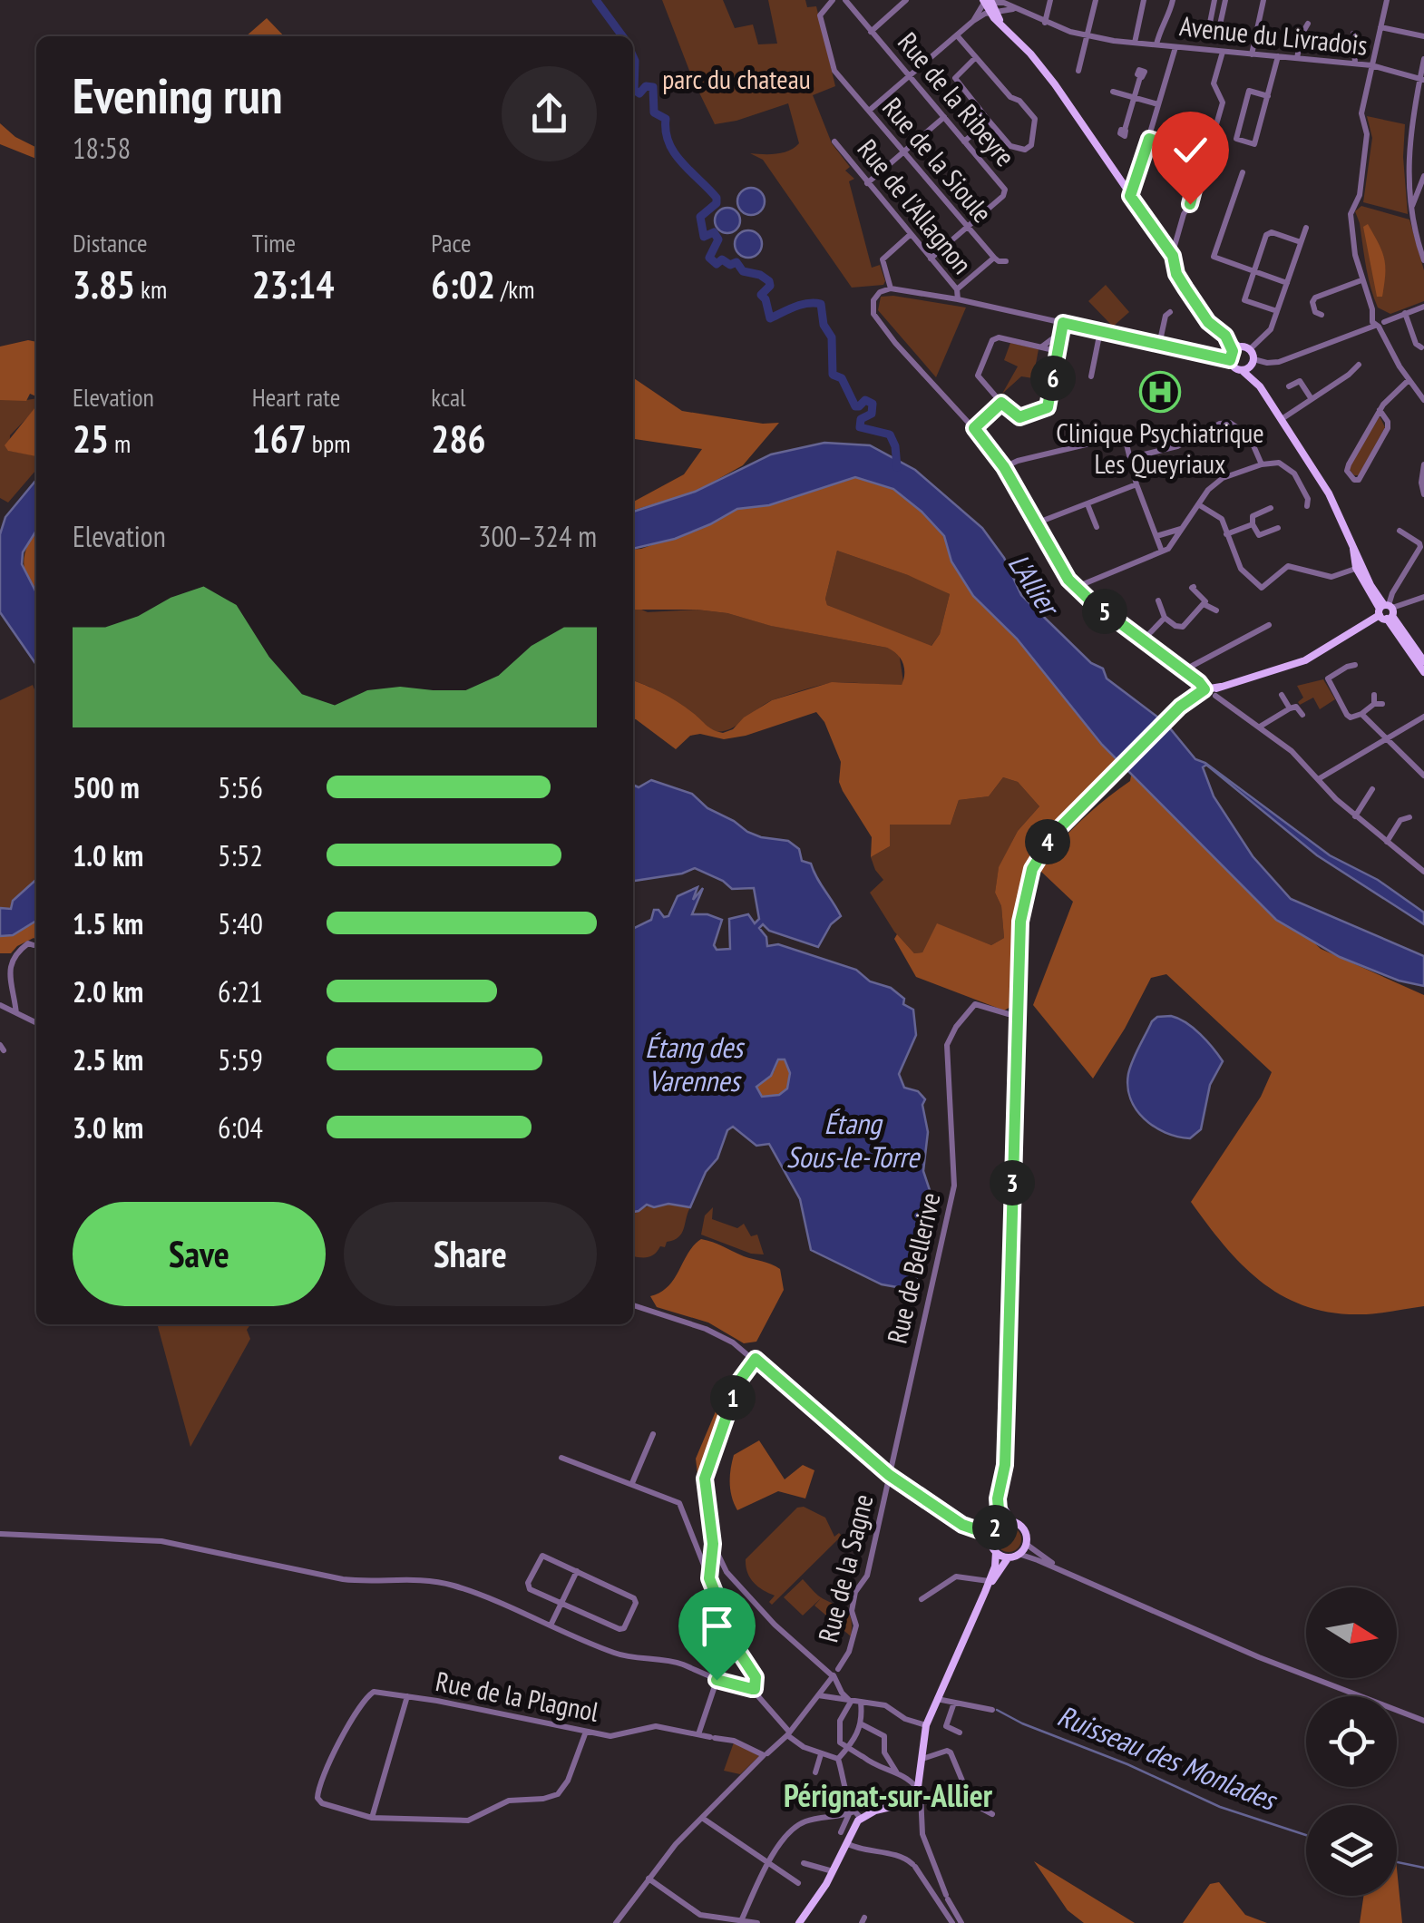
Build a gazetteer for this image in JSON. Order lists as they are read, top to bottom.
{
  "streets": {
    "street": [
      "Avenue du Livradois",
      "Rue de la Ribeyre",
      "Rue de la Sioule",
      "Rue de l'Allagnon",
      "Rue de Bellerive",
      "Rue de la Sagne",
      "Rue de la Plagnol"
    ]
  },
  "crossings": [
    ["Rue de la Ribeyre", "Rue de la Sioule"],
    ["Rue de la Ribeyre", "Rue de l'Allagnon"],
    ["Rue de la Sioule", "Rue de l'Allagnon"],
    ["Rue de Bellerive", "Rue de la Sagne"],
    ["Rue de la Sagne", "Rue de la Plagnol"]
  ],
  "districts": ["Pérignat-sur-Allier"],
  "water": [
    "L'Allier",
    "Étang des Varennes",
    "Étang Sous-le-Torre",
    "Ruisseau des Monlades"
  ],
  "parks": ["parc du chateau"],
  "places": {
    "hospital": ["Clinique Psychiatrique Les Queyriaux"]
  },
  "north": "right",
  "page": {
    "heading": ["Evening run", "18:58"],
    "stats": [
      ["Distance", "3.85 km"],
      ["Time", "23:14"],
      ["Pace", "6:02 /km"],
      ["Elevation", "25 m"],
      ["Heart rate", "167 bpm"],
      ["kcal", "286"]
    ],
    "pins": [
      "6",
      "5",
      "4",
      "3",
      "1",
      "2"
    ],
    "chart": ["Elevation", "300–324 m"],
    "list": [
      {
        "name": "500 m",
        "note": "5:56"
      },
      {
        "name": "1.0 km",
        "note": "5:52"
      },
      {
        "name": "1.5 km",
        "note": "5:40"
      },
      {
        "name": "2.0 km",
        "note": "6:21"
      },
      {
        "name": "2.5 km",
        "note": "5:59"
      },
      {
        "name": "3.0 km",
        "note": "6:04"
      }
    ],
    "buttons": ["Save", "Share"]
  }
}
